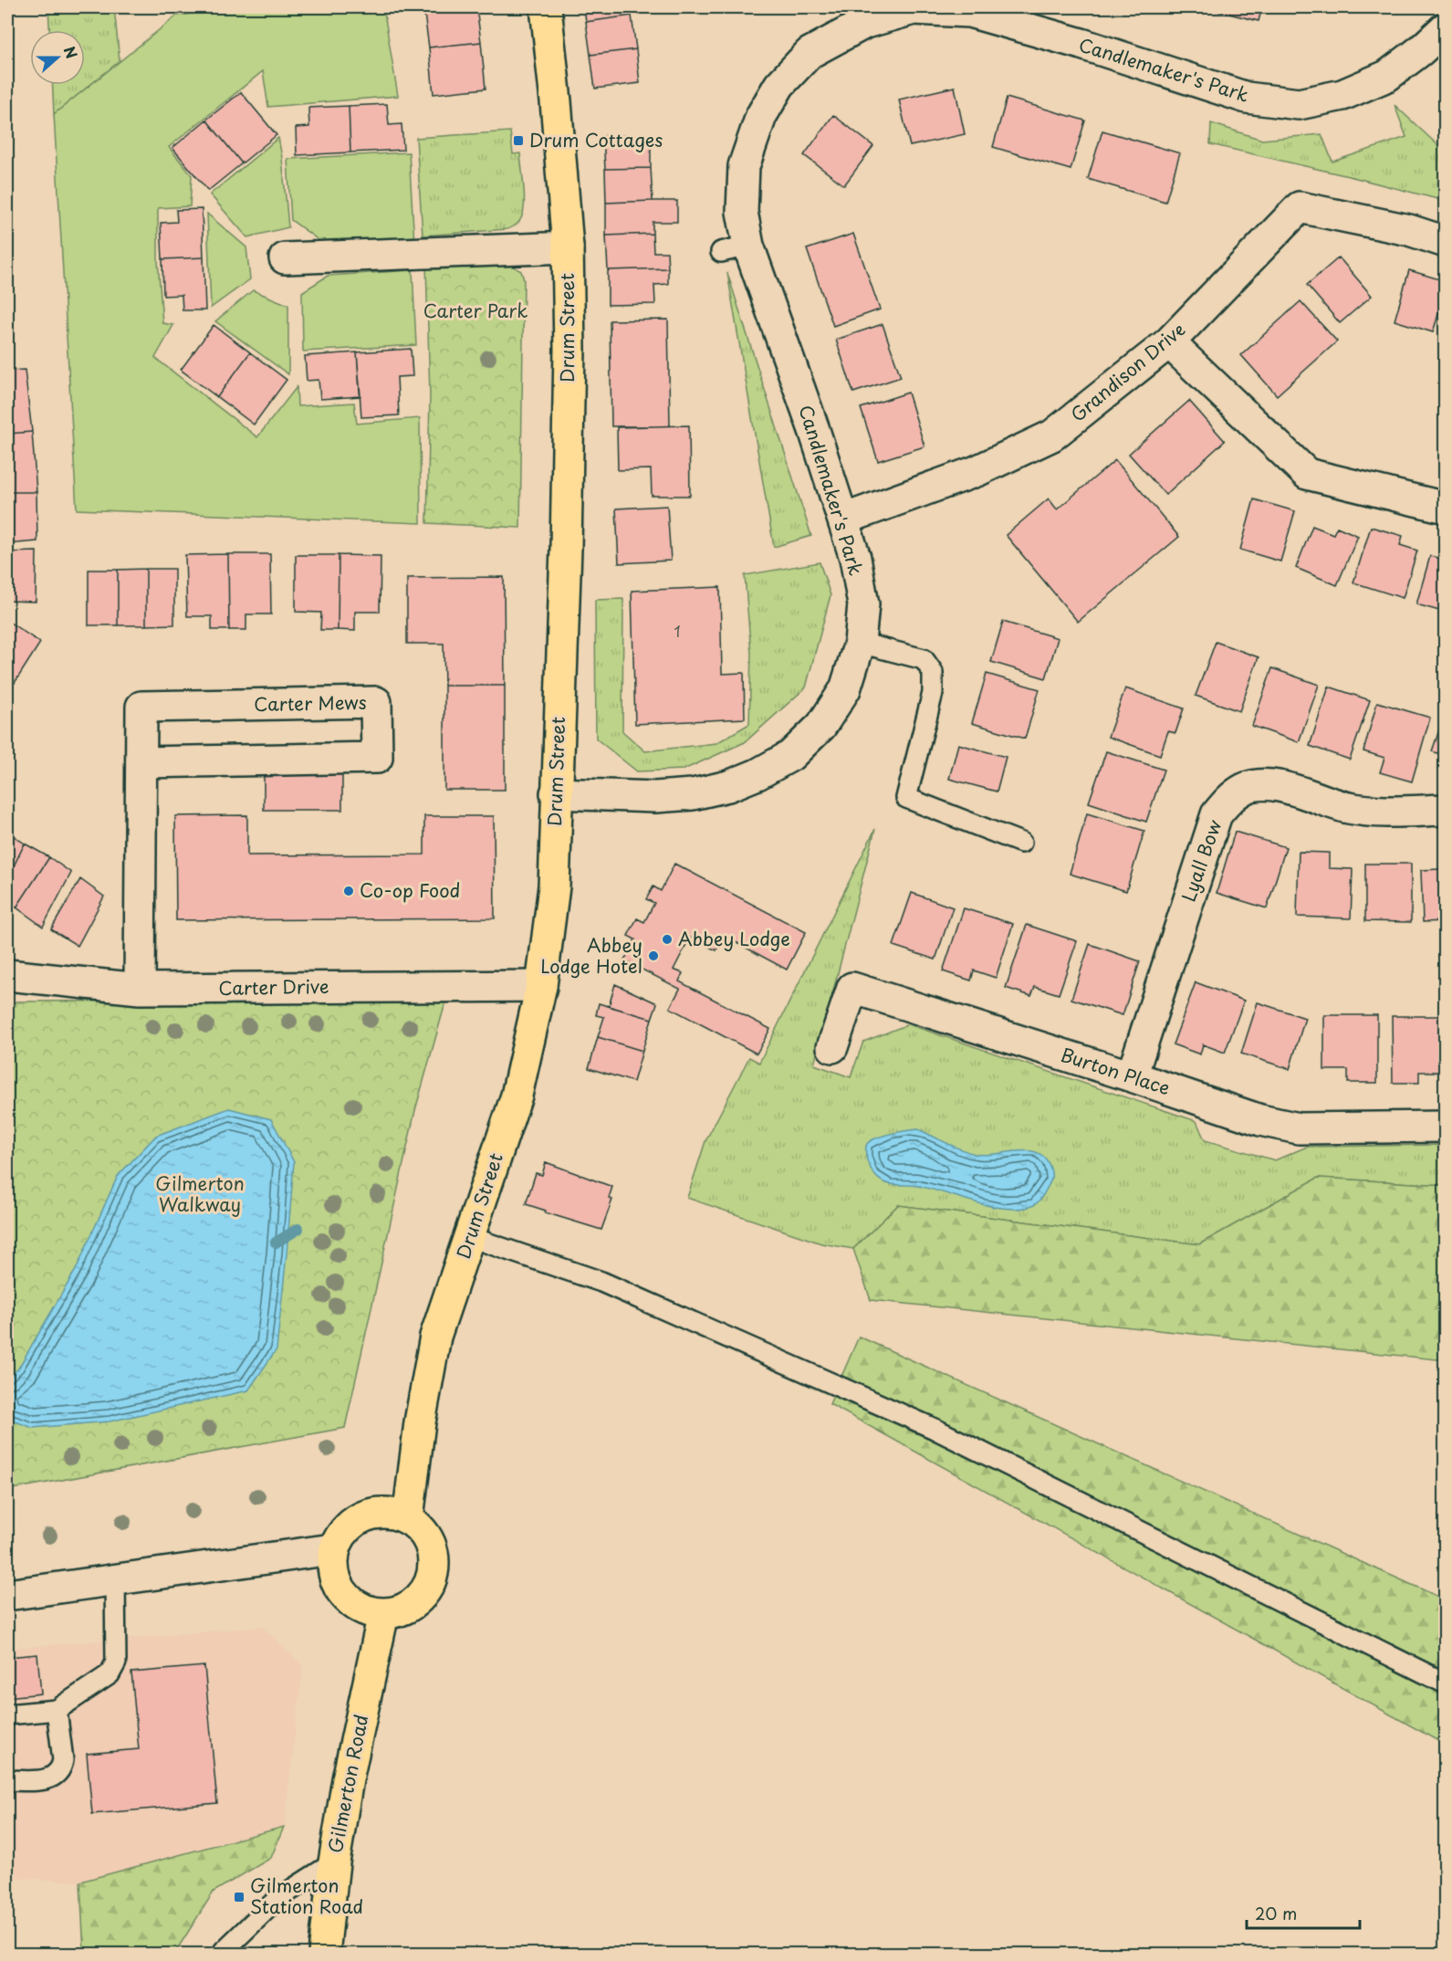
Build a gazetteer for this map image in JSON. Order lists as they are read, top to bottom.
{
  "streets": {
    "main road": ["Drum Street", "Gilmerton Road"],
    "street": [
      "Candlemaker's Park",
      "Grandison Drive",
      "Carter Mews",
      "Lyall Bow",
      "Carter Drive",
      "Burton Place"
    ]
  },
  "crossings": [
    ["Candlemaker's Park", "Drum Street"],
    ["Candlemaker's Park", "Grandison Drive"],
    ["Drum Street", "Carter Drive"],
    ["Drum Street", "Gilmerton Road"],
    ["Carter Mews", "Carter Drive"],
    ["Lyall Bow", "Burton Place"]
  ],
  "parks": ["Carter Park", "Gilmerton Walkway"],
  "places": {
    "transit": ["Drum Cottages", "Gilmerton Station Road"],
    "other": ["Co-op Food", "Abbey Lodge", "Abbey Lodge Hotel"]
  },
  "house_numbers": ["1"],
  "scale_bar": "20 m",
  "north": "right"
}
